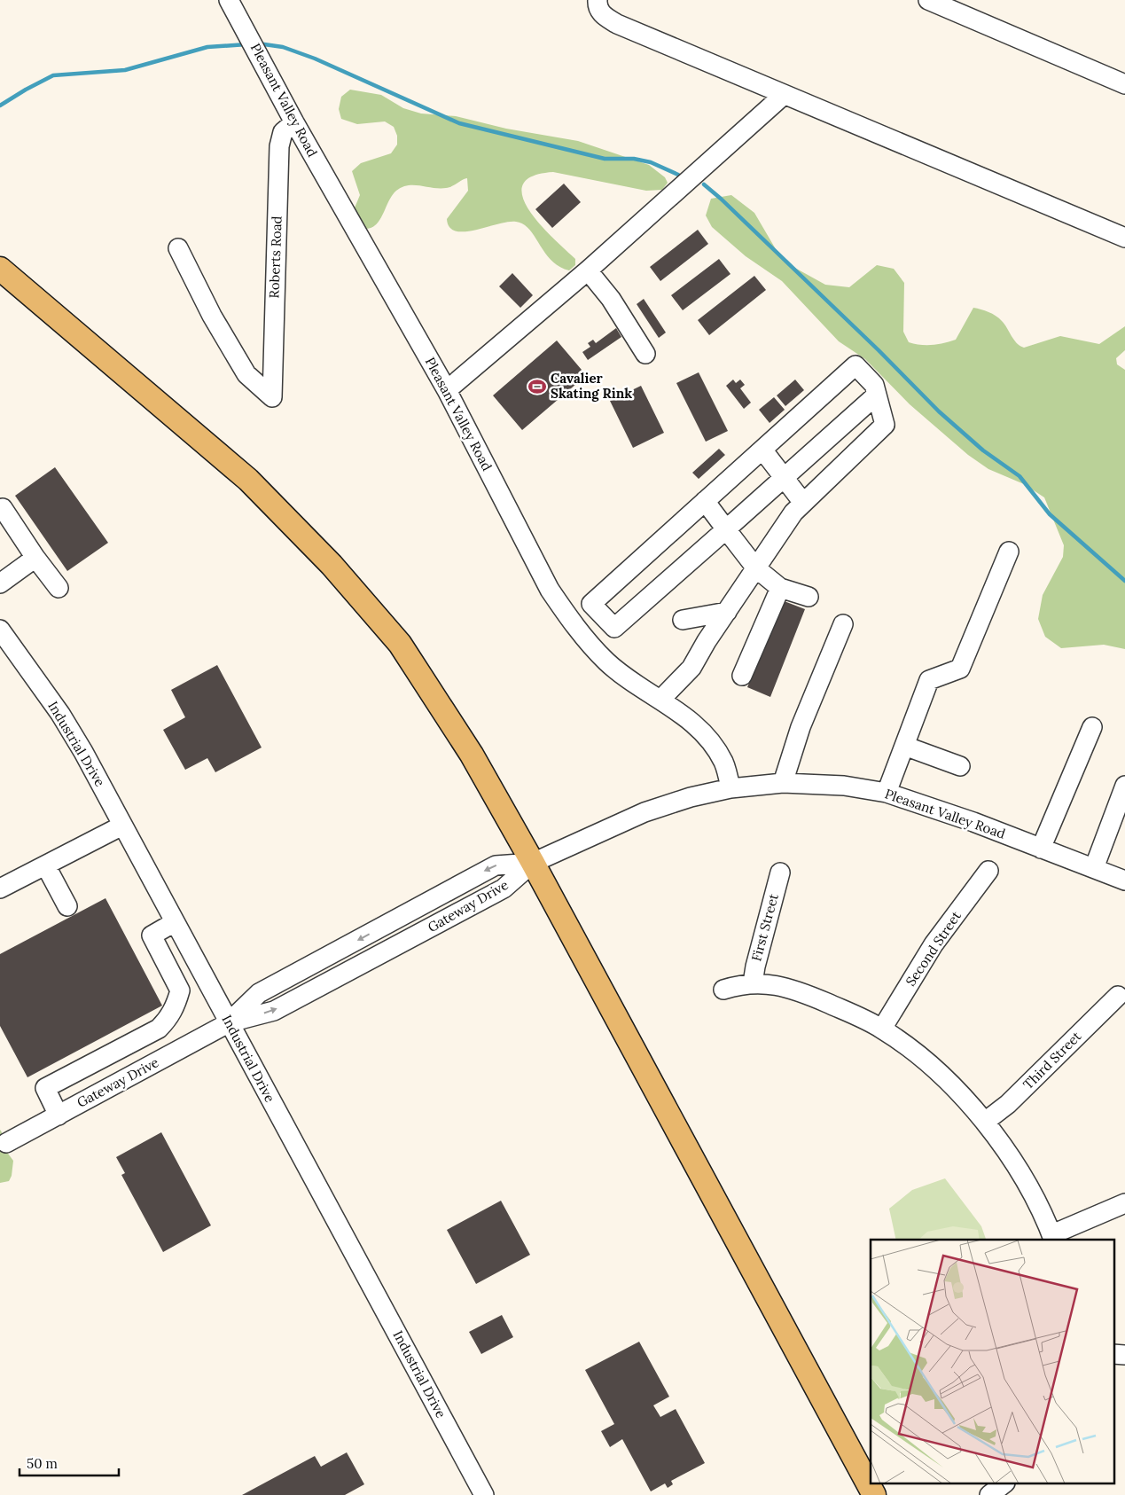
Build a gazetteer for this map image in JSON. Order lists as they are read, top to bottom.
{
  "streets": {
    "street": [
      "Pleasant Valley Road",
      "Roberts Road",
      "Industrial Drive",
      "Gateway Drive",
      "First Street",
      "Second Street",
      "Third Street"
    ]
  },
  "crossings": [
    ["Pleasant Valley Road", "Roberts Road"],
    ["Pleasant Valley Road", "Gateway Drive"],
    ["Industrial Drive", "Gateway Drive"]
  ],
  "places": {
    "sports": ["Cavalier Skating Rink"]
  },
  "scale_bar": "50 m"
}
